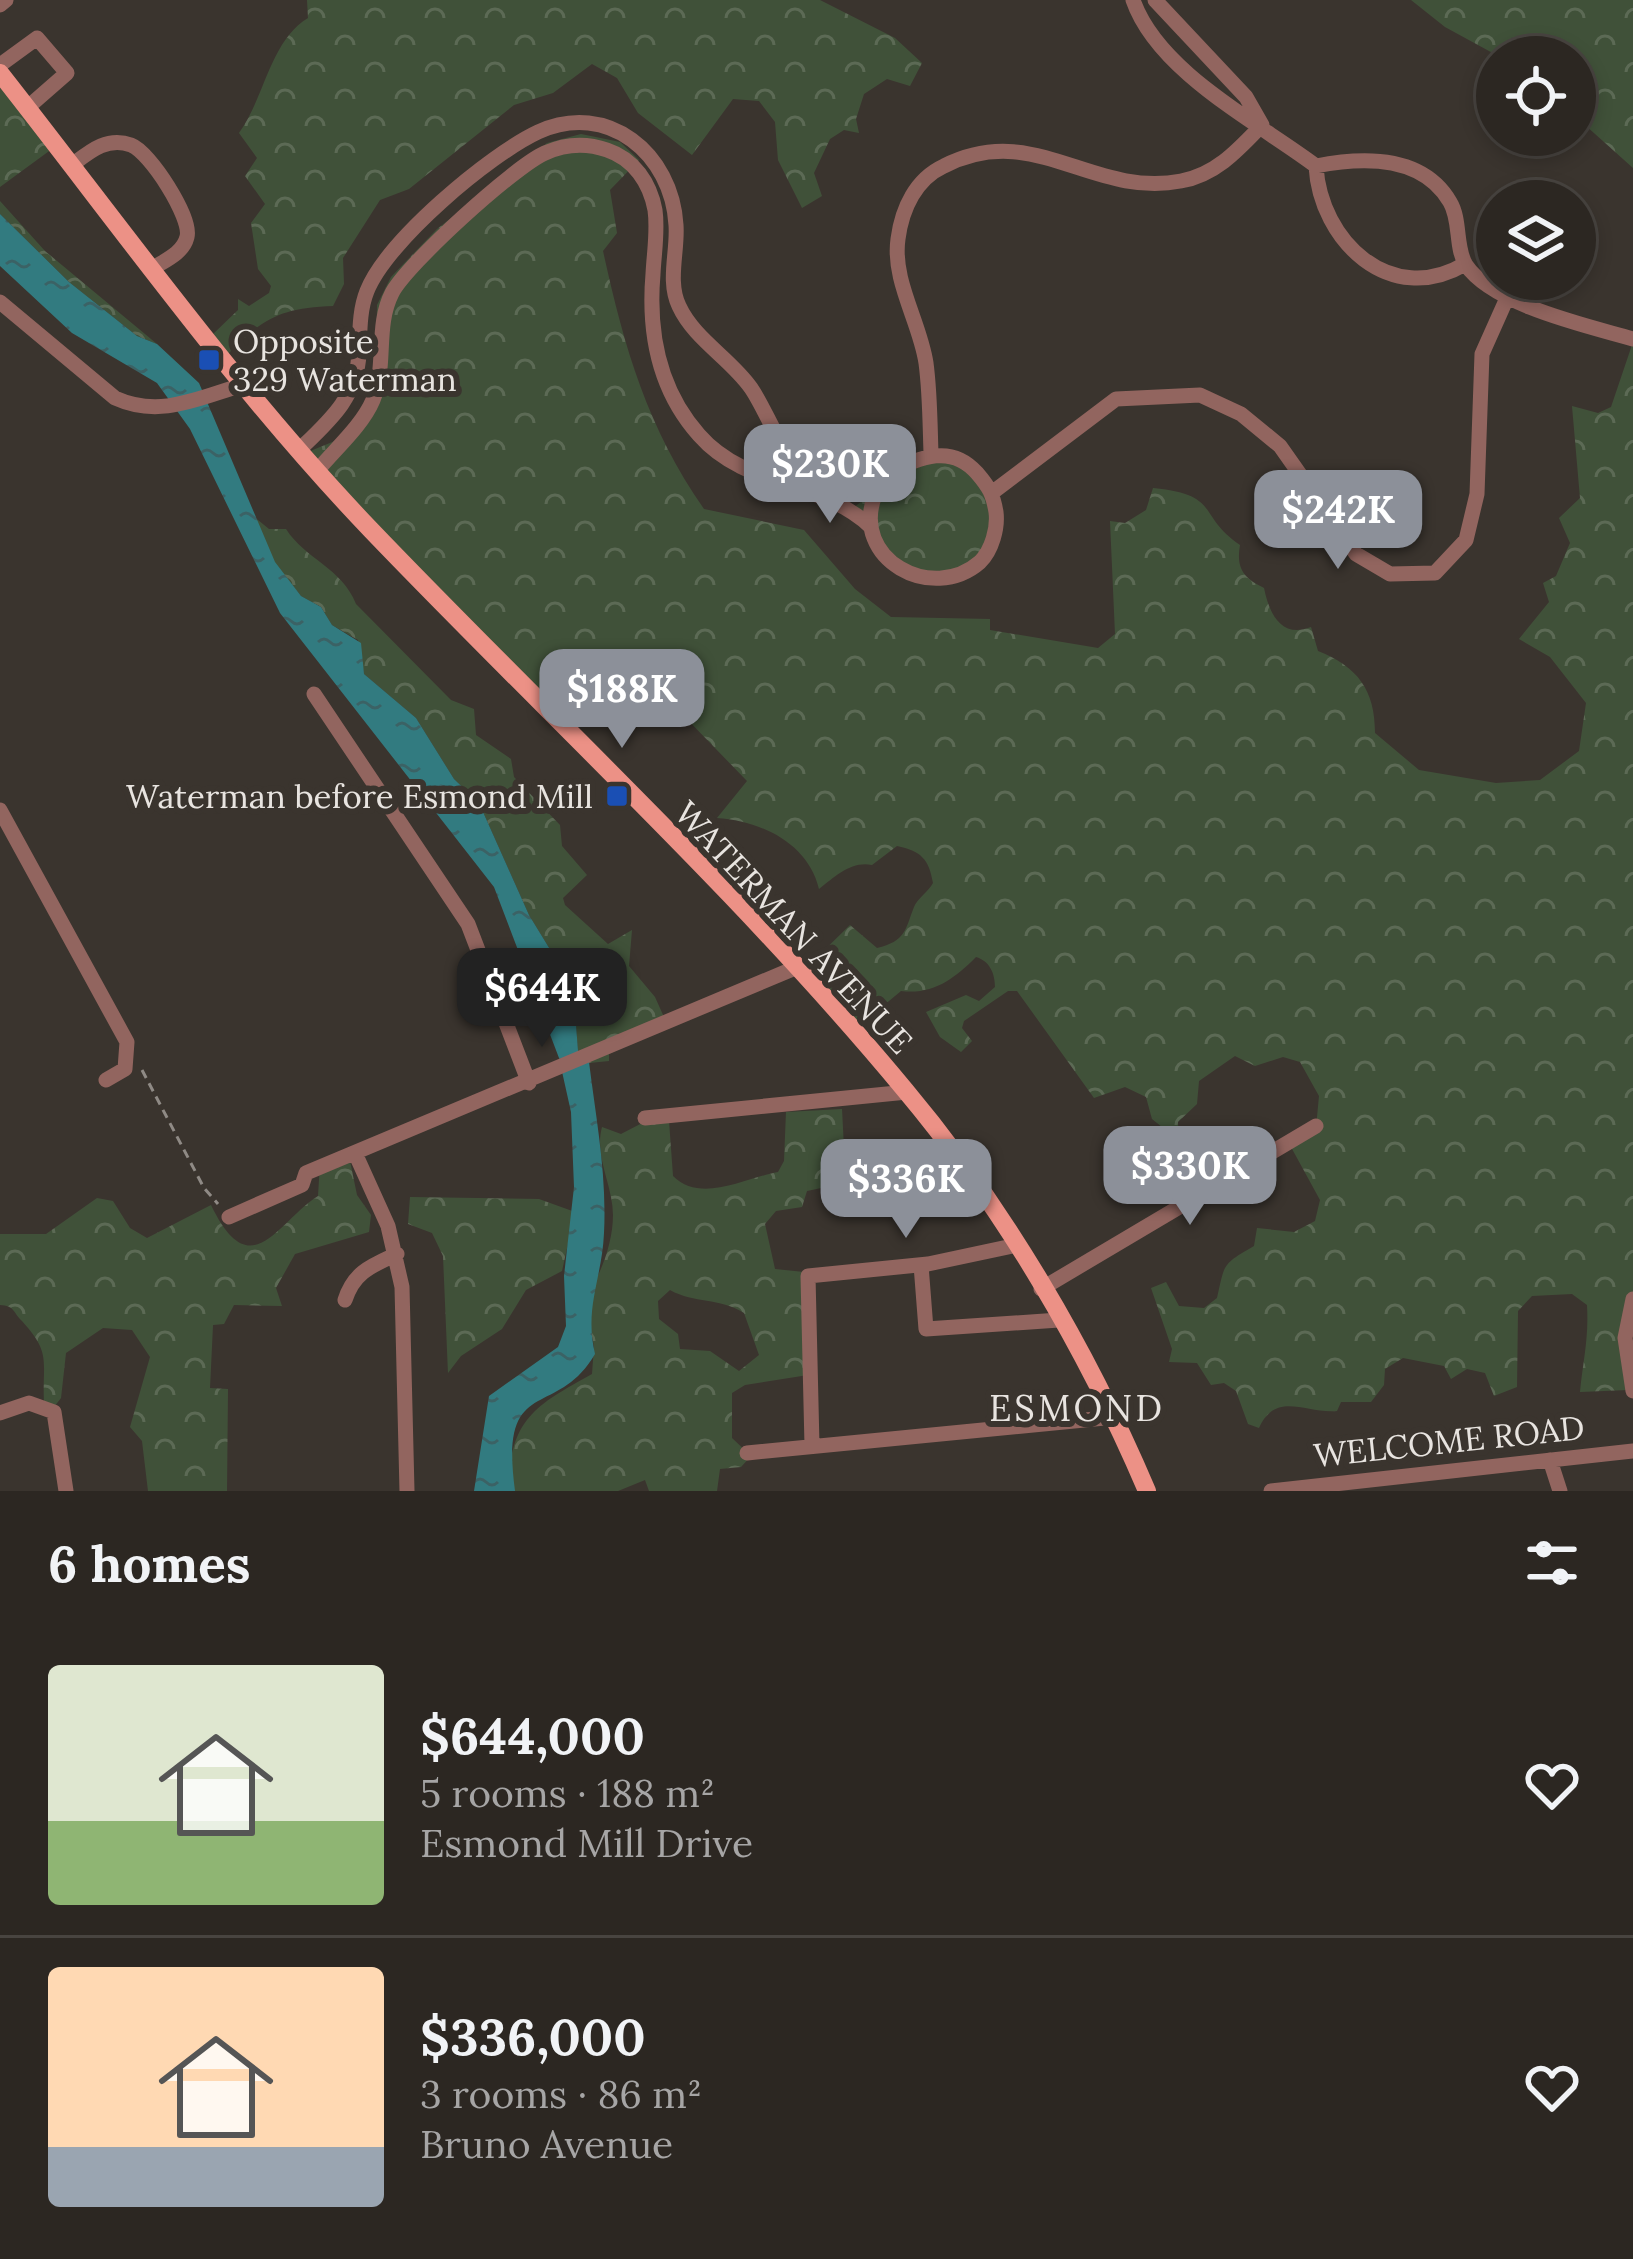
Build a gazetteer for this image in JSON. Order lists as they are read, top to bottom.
{
  "streets": {
    "main road": ["WATERMAN AVENUE"],
    "street": ["WELCOME ROAD"]
  },
  "districts": ["ESMOND"],
  "places": {
    "transit": ["Opposite 329 Waterman", "Waterman before Esmond Mill"]
  },
  "page": {
    "price": [
      "$230K",
      "$242K",
      "$188K",
      "$644K",
      "$330K",
      "$336K"
    ],
    "heading": "6 homes",
    "list": [
      {
        "name": "$644,000",
        "note": "5 rooms · 188 m² · Esmond Mill Drive"
      },
      {
        "name": "$336,000",
        "note": "3 rooms · 86 m² · Bruno Avenue"
      }
    ]
  }
}
